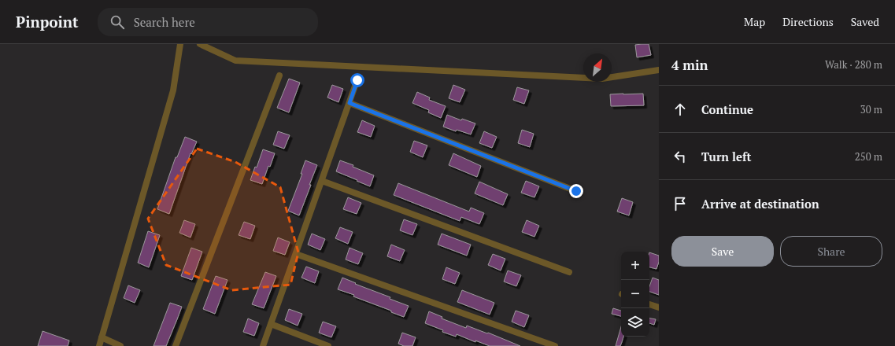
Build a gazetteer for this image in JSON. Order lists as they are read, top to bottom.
{
  "north": "top right",
  "page": {
    "header": "Pinpoint",
    "search": "Search here",
    "nav": ["Map", "Directions", "Saved"],
    "heading": ["4 min", "Walk · 280 m"],
    "list": [
      ["Continue", "30 m"],
      ["Turn left", "250 m"],
      "Arrive at destination"
    ],
    "buttons": ["Save", "Share"],
    "map_buttons": ["+", "−"]
  }
}
